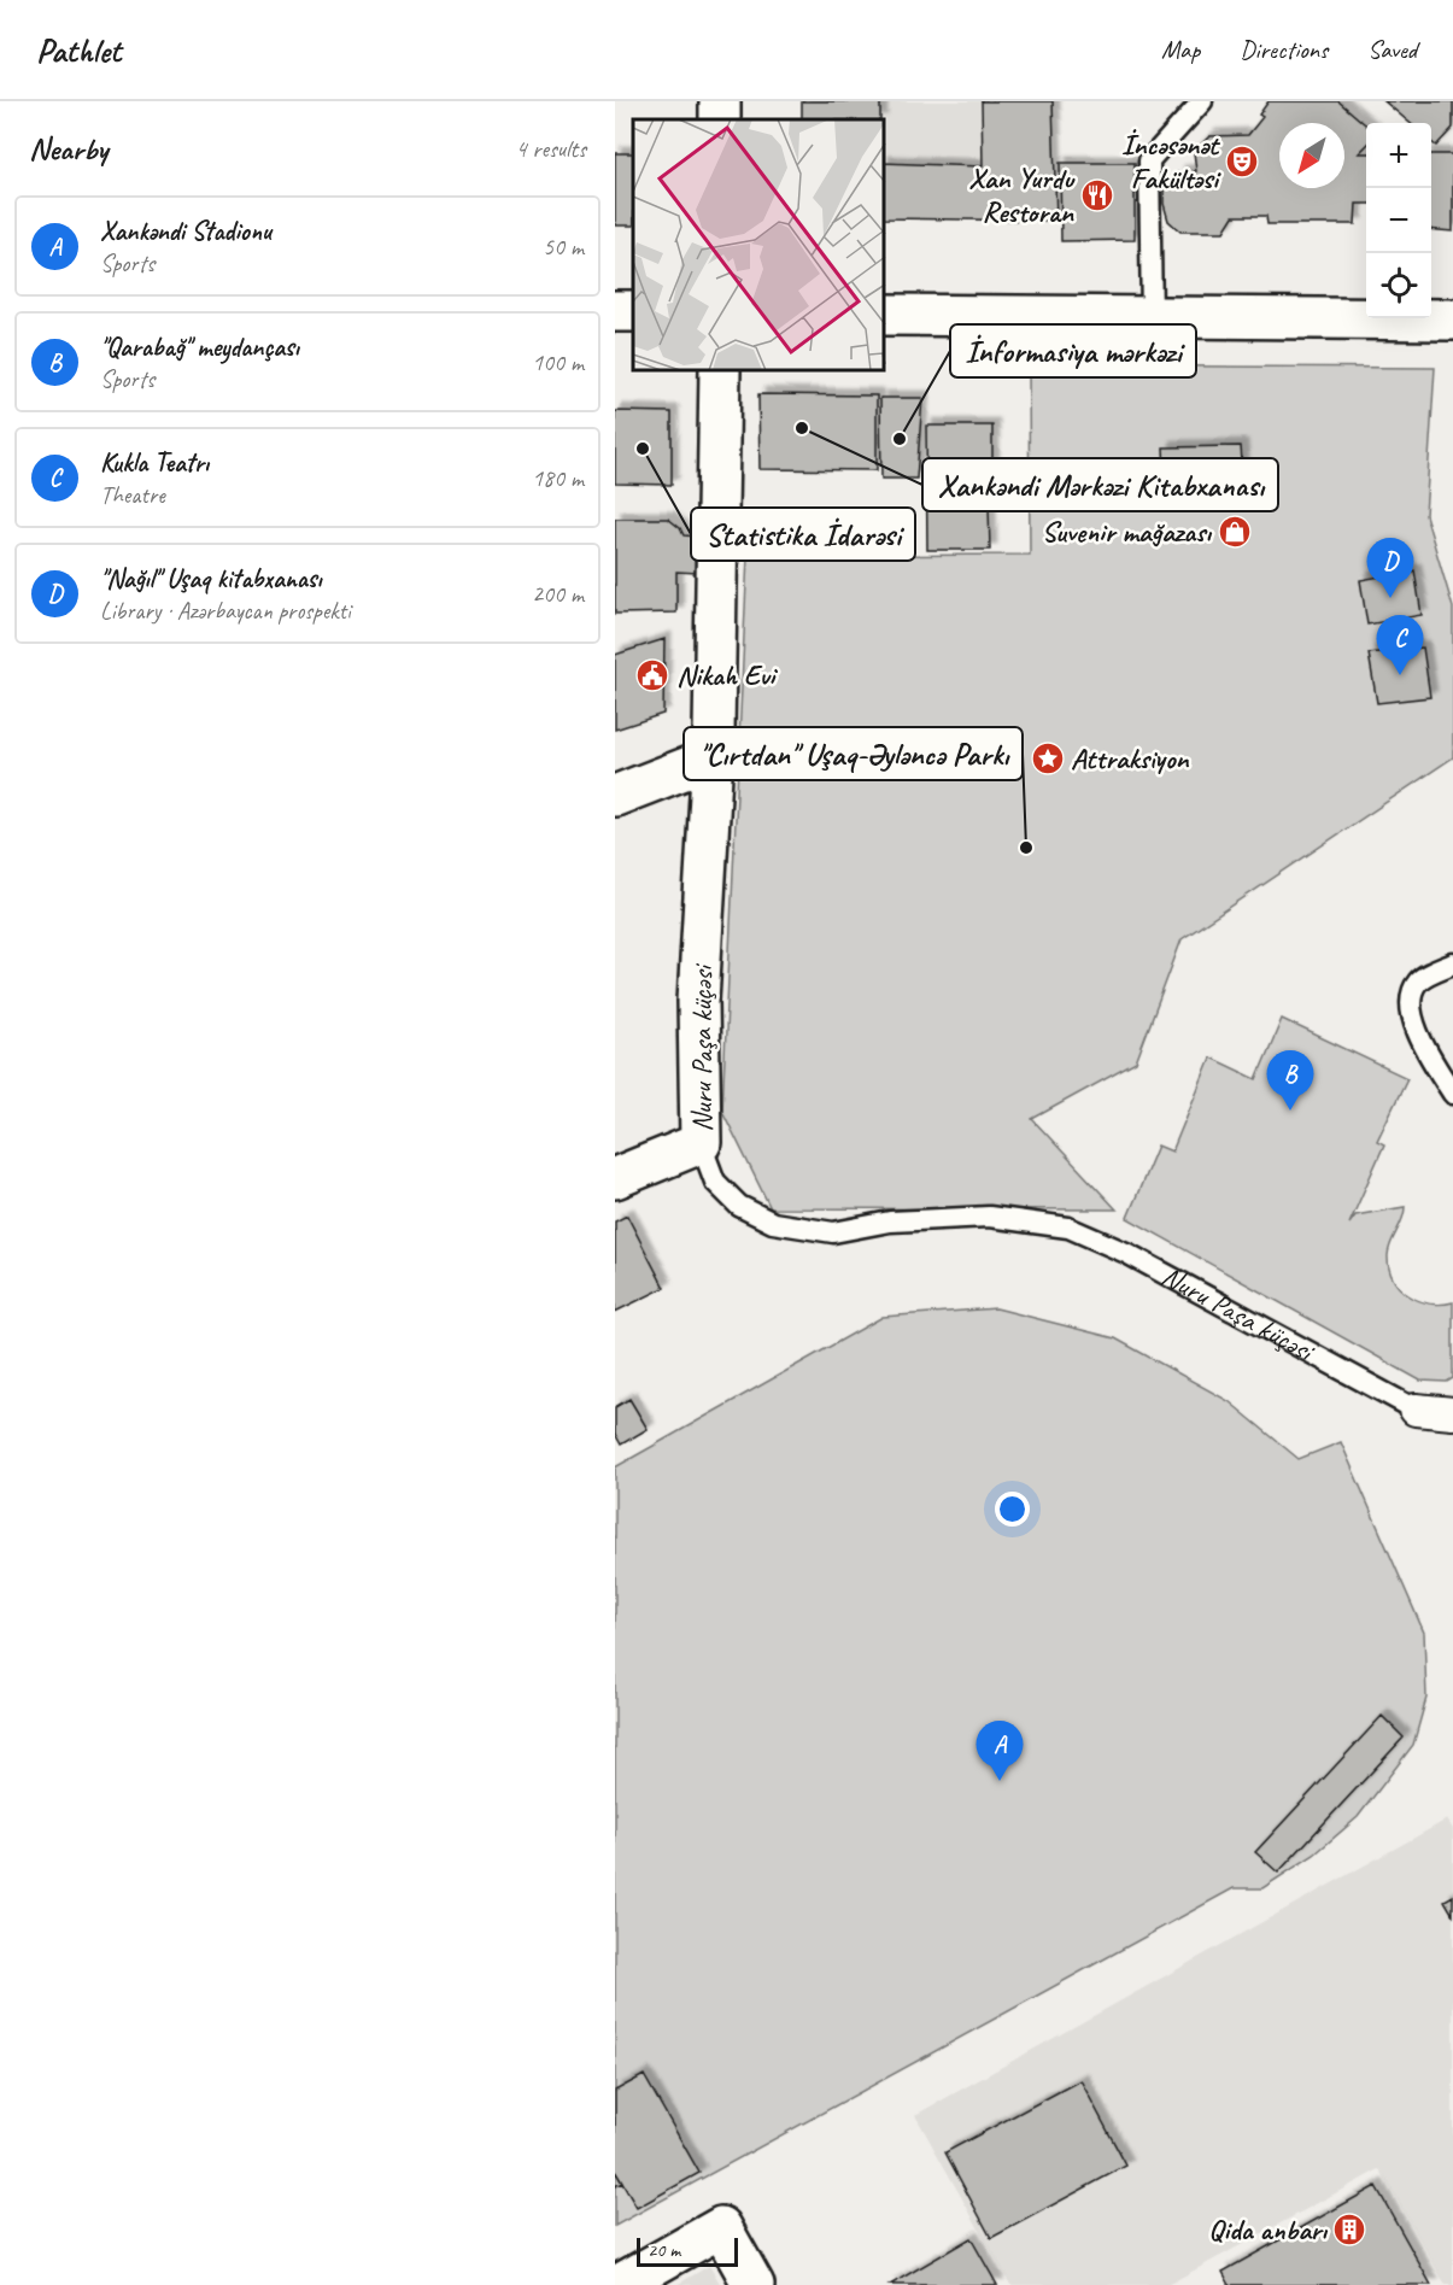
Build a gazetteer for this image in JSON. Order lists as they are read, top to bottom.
{
  "streets": {
    "street": ["Nuru Paşa küçəsi"]
  },
  "places": {
    "theatre": ["İncəsənət Fakültəsi"],
    "restaurant": ["Xan Yurdu Restoran"],
    "other": [
      "Xankəndi Mərkəzi Kitabxanası",
      "İnformasiya mərkəzi",
      "Statistika İdarəsi",
      "\"Cırtdan\" Uşaq-Əyləncə Parkı"
    ],
    "shop": ["Suvenir mağazası"],
    "public building": ["Nikah Evi"],
    "place": ["Attraksiyon"],
    "building": ["Qida anbarı"]
  },
  "scale_bar": "20 m",
  "north": "bottom left",
  "page": {
    "header": "Pathlet",
    "nav": ["Map", "Directions", "Saved"],
    "heading": ["Nearby", "4 results"],
    "map_buttons": ["+", "−"],
    "list": [
      {
        "mark": "A",
        "name": "Xankəndi Stadionu",
        "note": "Sports",
        "value": "50 m"
      },
      {
        "mark": "B",
        "name": "\"Qarabağ\" meydançası",
        "note": "Sports",
        "value": "100 m"
      },
      {
        "mark": "C",
        "name": "Kukla Teatrı",
        "note": "Theatre",
        "value": "180 m"
      },
      {
        "mark": "D",
        "name": "\"Nağıl\" Uşaq kitabxanası",
        "note": "Library · Azərbaycan prospekti",
        "value": "200 m"
      }
    ],
    "pins": [
      "D",
      "C",
      "B",
      "A"
    ],
    "scale": "20 m"
  }
}
